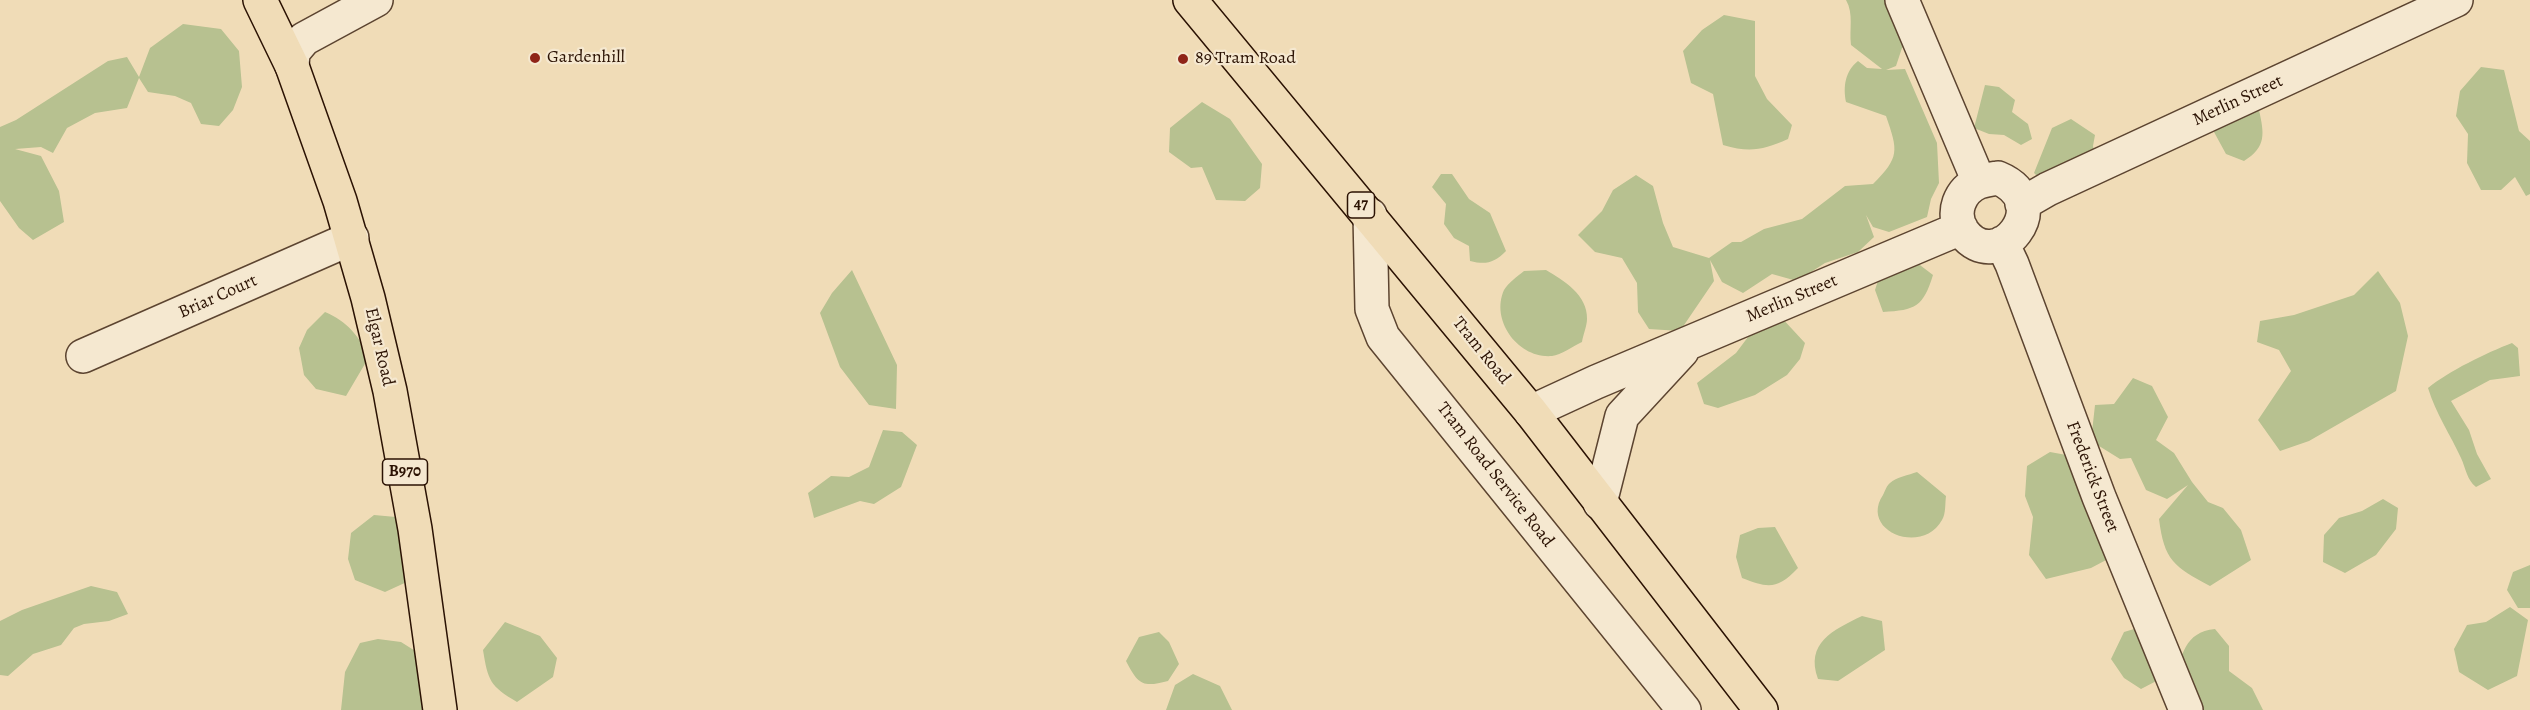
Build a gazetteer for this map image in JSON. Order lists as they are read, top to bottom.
{
  "streets": {
    "main road": [
      "47",
      "Elgar Road",
      "Tram Road",
      "B970"
    ],
    "street": [
      "Merlin Street",
      "Briar Court",
      "Tram Road Service Road",
      "Frederick Street"
    ]
  },
  "crossings": [
    ["Merlin Street", "Tram Road"],
    ["Merlin Street", "Frederick Street"],
    ["Briar Court", "Elgar Road"],
    ["Tram Road", "Tram Road Service Road"]
  ],
  "places": ["Gardenhill", "89 Tram Road"]
}
